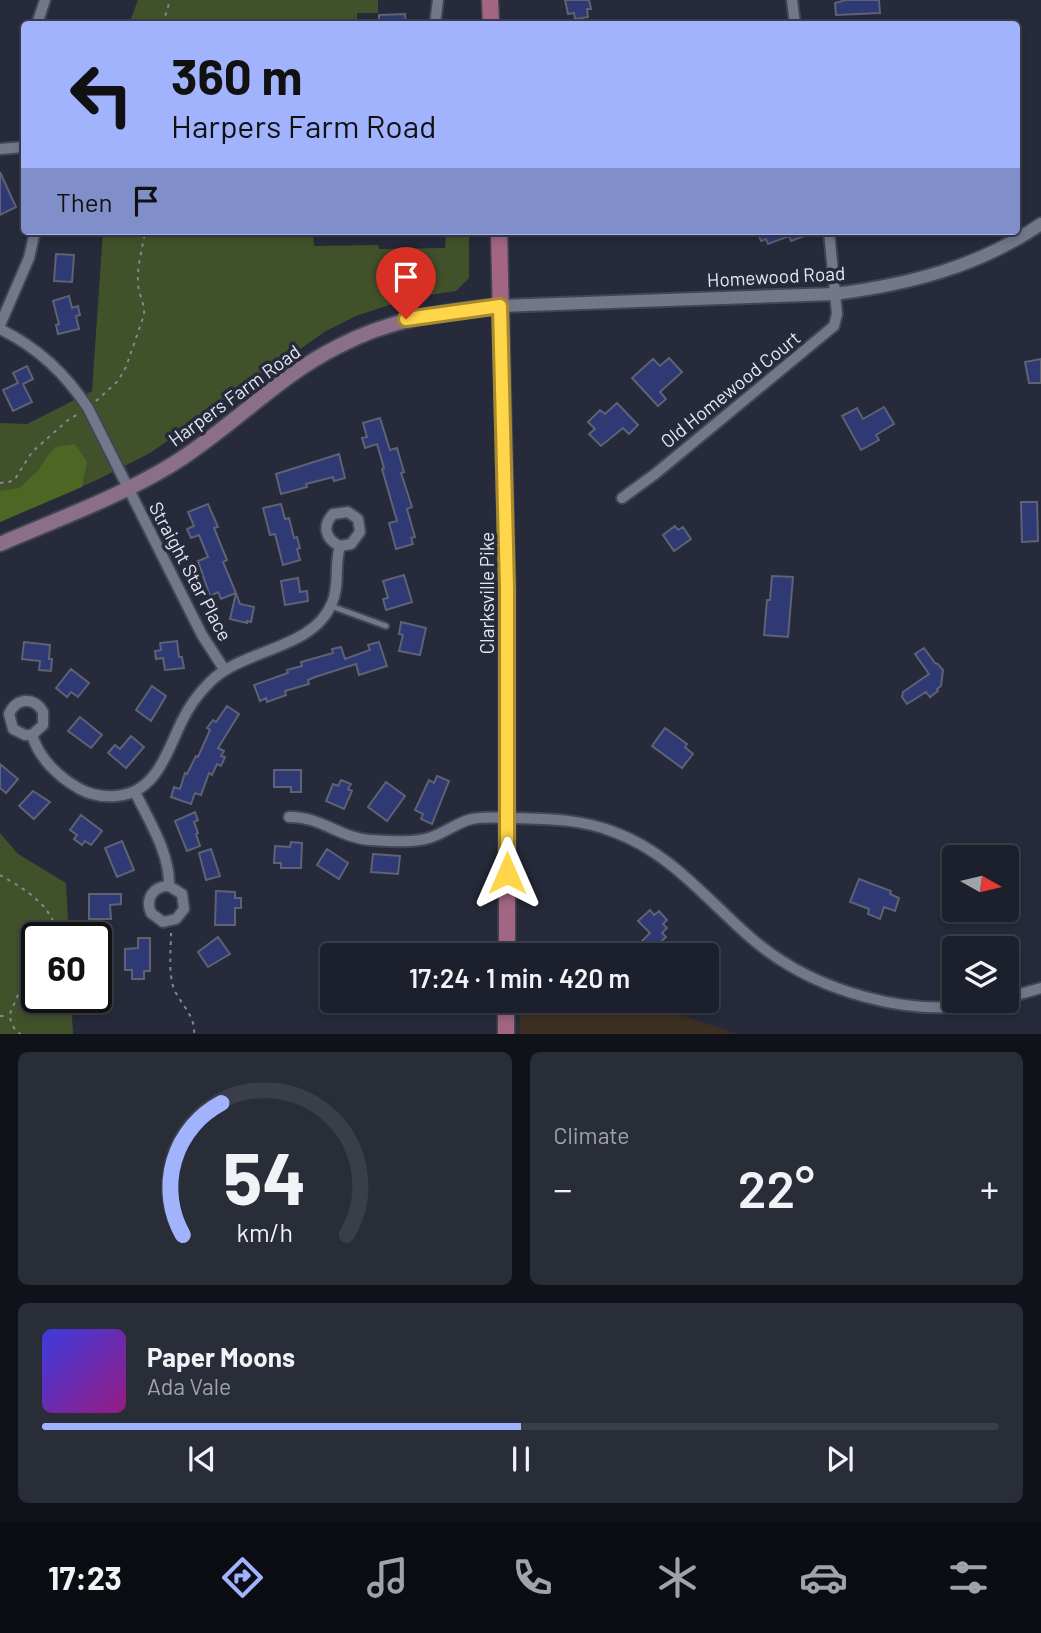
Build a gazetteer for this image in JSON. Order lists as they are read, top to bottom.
{
  "streets": {
    "main road": ["Harpers Farm Road", "Clarksville Pike"],
    "street": ["Homewood Road", "Old Homewood Court", "Straight Star Place"]
  },
  "crossings": [
    ["Homewood Road", "Old Homewood Court"],
    ["Homewood Road", "Harpers Farm Road"],
    ["Homewood Road", "Clarksville Pike"],
    ["Harpers Farm Road", "Straight Star Place"],
    ["Harpers Farm Road", "Clarksville Pike"]
  ],
  "north": "right",
  "page": {
    "turn": ["360 m", "Harpers Farm Road"],
    "then": "Then",
    "limit": "60",
    "trip": "17:24 · 1 min · 420 m",
    "tile": "Climate",
    "heat": ["−", "22°", "+"],
    "song": ["Paper Moons", "Ada Vale"],
    "tabs": "17:23",
    "gauge": ["54", "km/h"]
  }
}
